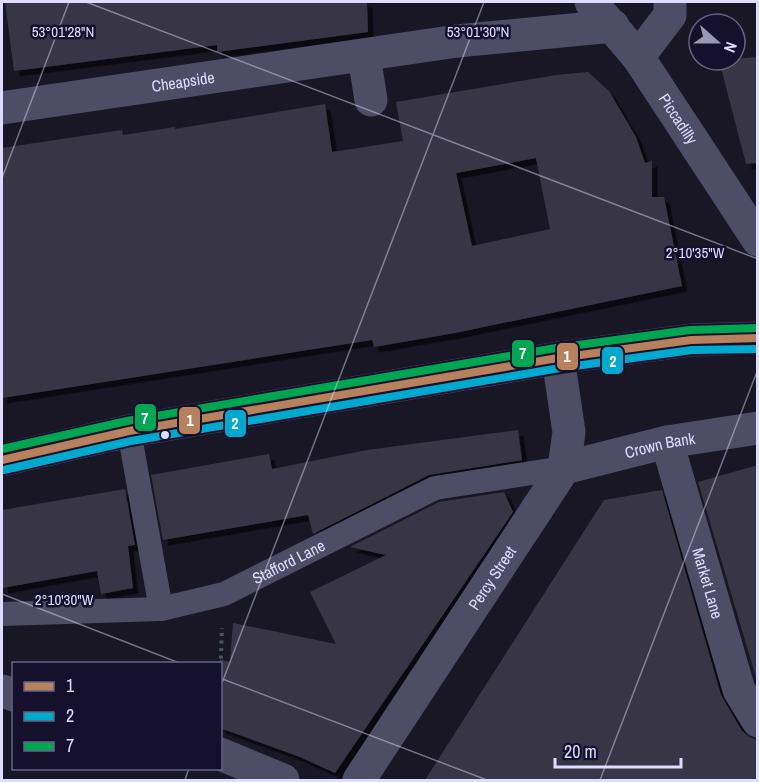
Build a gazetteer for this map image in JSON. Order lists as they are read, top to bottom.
{
  "streets": {
    "street": [
      "Cheapside",
      "Piccadilly",
      "Crown Bank",
      "Percy Street",
      "Market Lane"
    ],
    "lane": ["Stafford Lane"]
  },
  "crossings": [
    ["Cheapside", "Piccadilly"],
    ["Crown Bank", "Stafford Lane"],
    ["Crown Bank", "Percy Street"],
    ["Crown Bank", "Market Lane"],
    ["Stafford Lane", "Percy Street"]
  ],
  "lines": ["transit line 7", "transit line 1", "transit line 2"],
  "legend": ["1", "2", "7"],
  "scale_bar": "20 m",
  "north": "right",
  "coordinates": [
    "53°01'28\"N",
    "53°01'30\"N",
    "2°10'35\"W",
    "2°10'30\"W"
  ]
}
